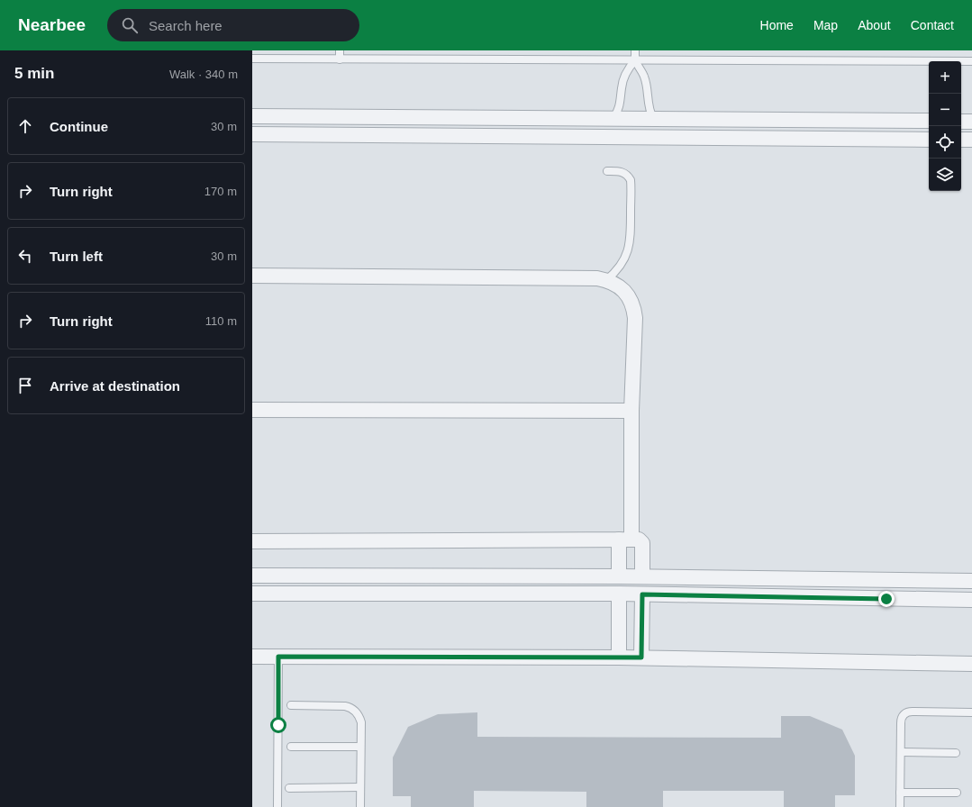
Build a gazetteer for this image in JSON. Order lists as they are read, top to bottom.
{
  "page": {
    "header": "Nearbee",
    "search": "Search here",
    "nav": [
      "Home",
      "Map",
      "About",
      "Contact"
    ],
    "heading": ["5 min", "Walk · 340 m"],
    "map_buttons": ["+", "−"],
    "list": [
      ["Continue", "30 m"],
      ["Turn right", "170 m"],
      ["Turn left", "30 m"],
      ["Turn right", "110 m"],
      "Arrive at destination"
    ]
  }
}
